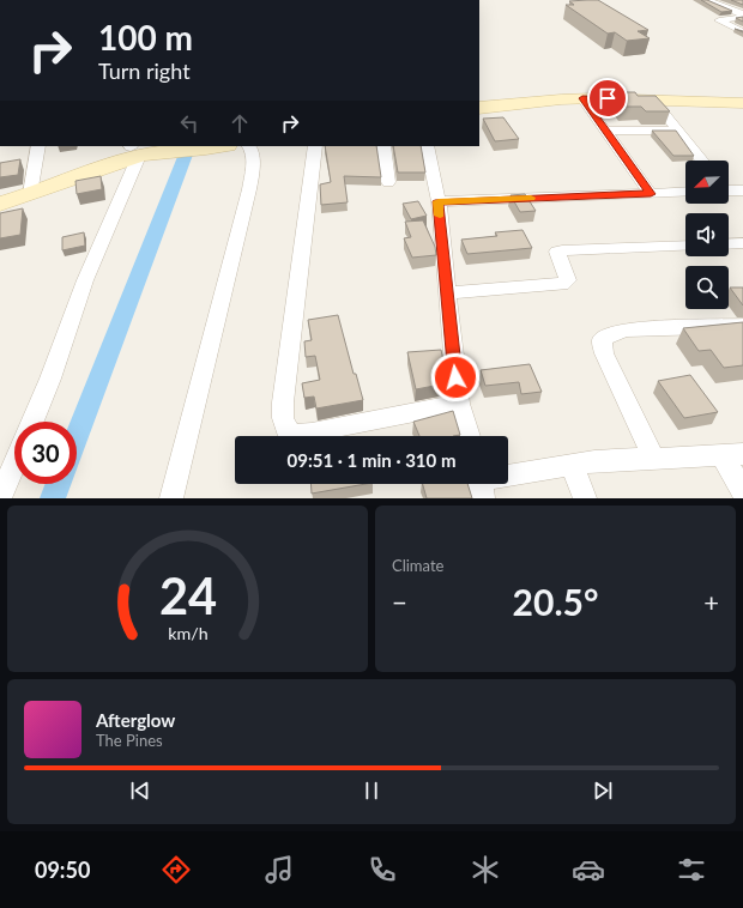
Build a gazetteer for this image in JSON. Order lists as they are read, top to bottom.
{
  "north": "bottom left",
  "page": {
    "turn": ["100 m", "Turn right"],
    "limit": "30",
    "trip": "09:51 · 1 min · 310 m",
    "tile": "Climate",
    "heat": ["−", "20.5°", "+"],
    "song": ["Afterglow", "The Pines"],
    "tabs": "09:50",
    "gauge": ["24", "km/h"]
  }
}
